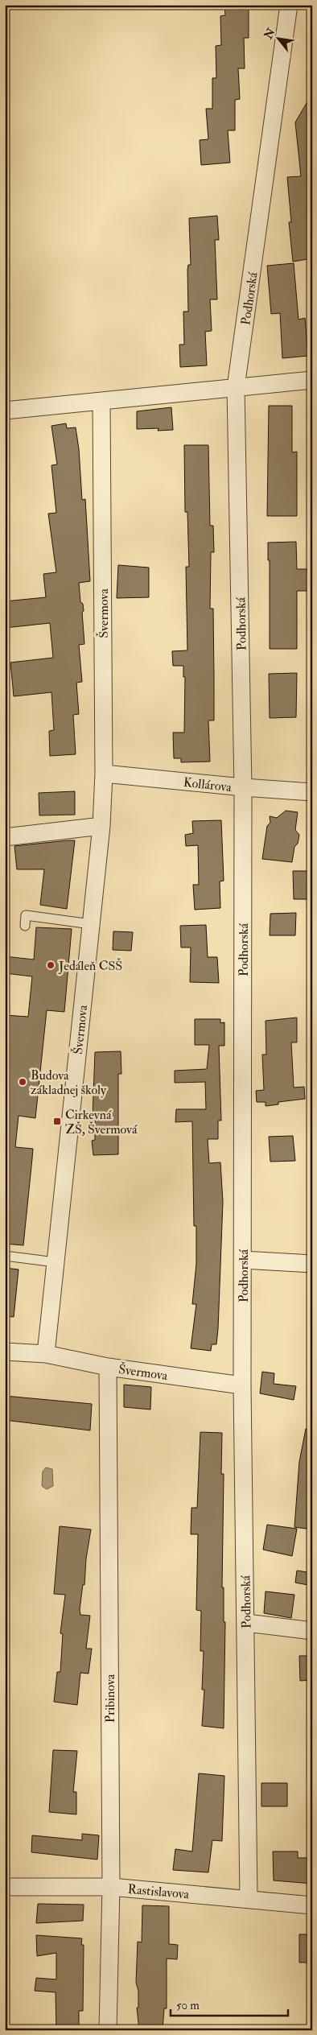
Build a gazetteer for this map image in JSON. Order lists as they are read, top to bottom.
{
  "streets": {
    "street": [
      "Podhorská",
      "Švermova",
      "Kollárova",
      "Pribinova",
      "Rastislavova"
    ]
  },
  "crossings": [
    ["Podhorská", "Švermova"],
    ["Podhorská", "Kollárova"],
    ["Podhorská", "Rastislavova"],
    ["Švermova", "Kollárova"],
    ["Švermova", "Pribinova"],
    ["Pribinova", "Rastislavova"]
  ],
  "places": {
    "other": ["Jedáleň CSŠ", "Budova základnej školy"],
    "transit": ["Cirkevná ZŠ, Švermová"]
  },
  "scale_bar": "50 m",
  "north": "top left"
}
